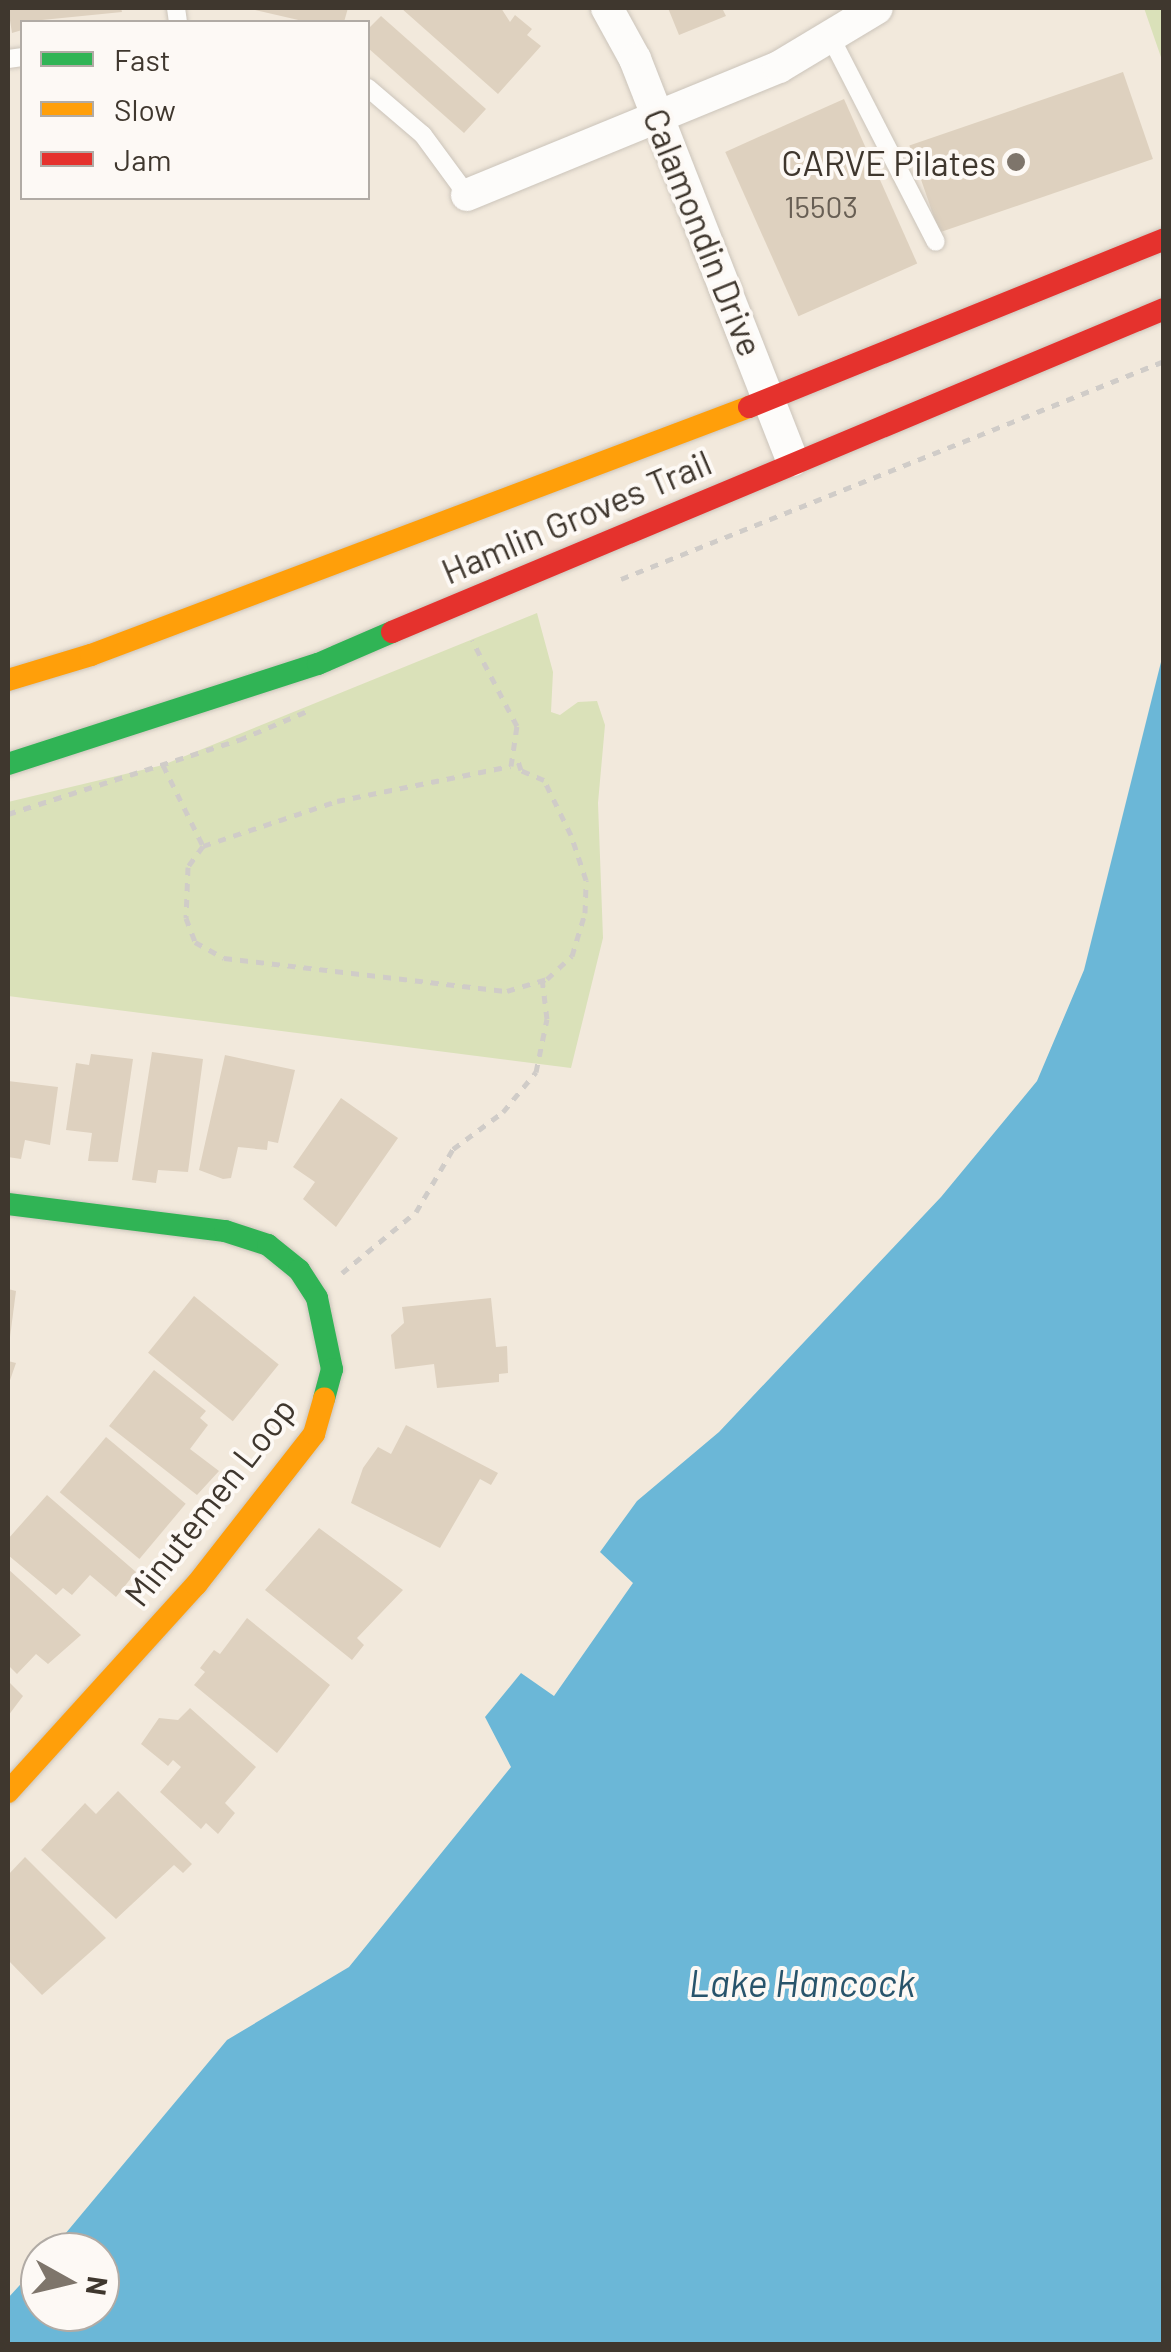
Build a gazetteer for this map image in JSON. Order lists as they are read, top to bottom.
{
  "streets": {
    "main road": ["Hamlin Groves Trail", "Minutemen Loop"],
    "street": ["Calamondin Drive"]
  },
  "crossings": [
    ["Calamondin Drive", "Hamlin Groves Trail"]
  ],
  "water": ["Lake Hancock"],
  "places": ["CARVE Pilates"],
  "house_numbers": ["15503"],
  "legend": ["Fast", "Slow", "Jam"],
  "north": "right"
}
